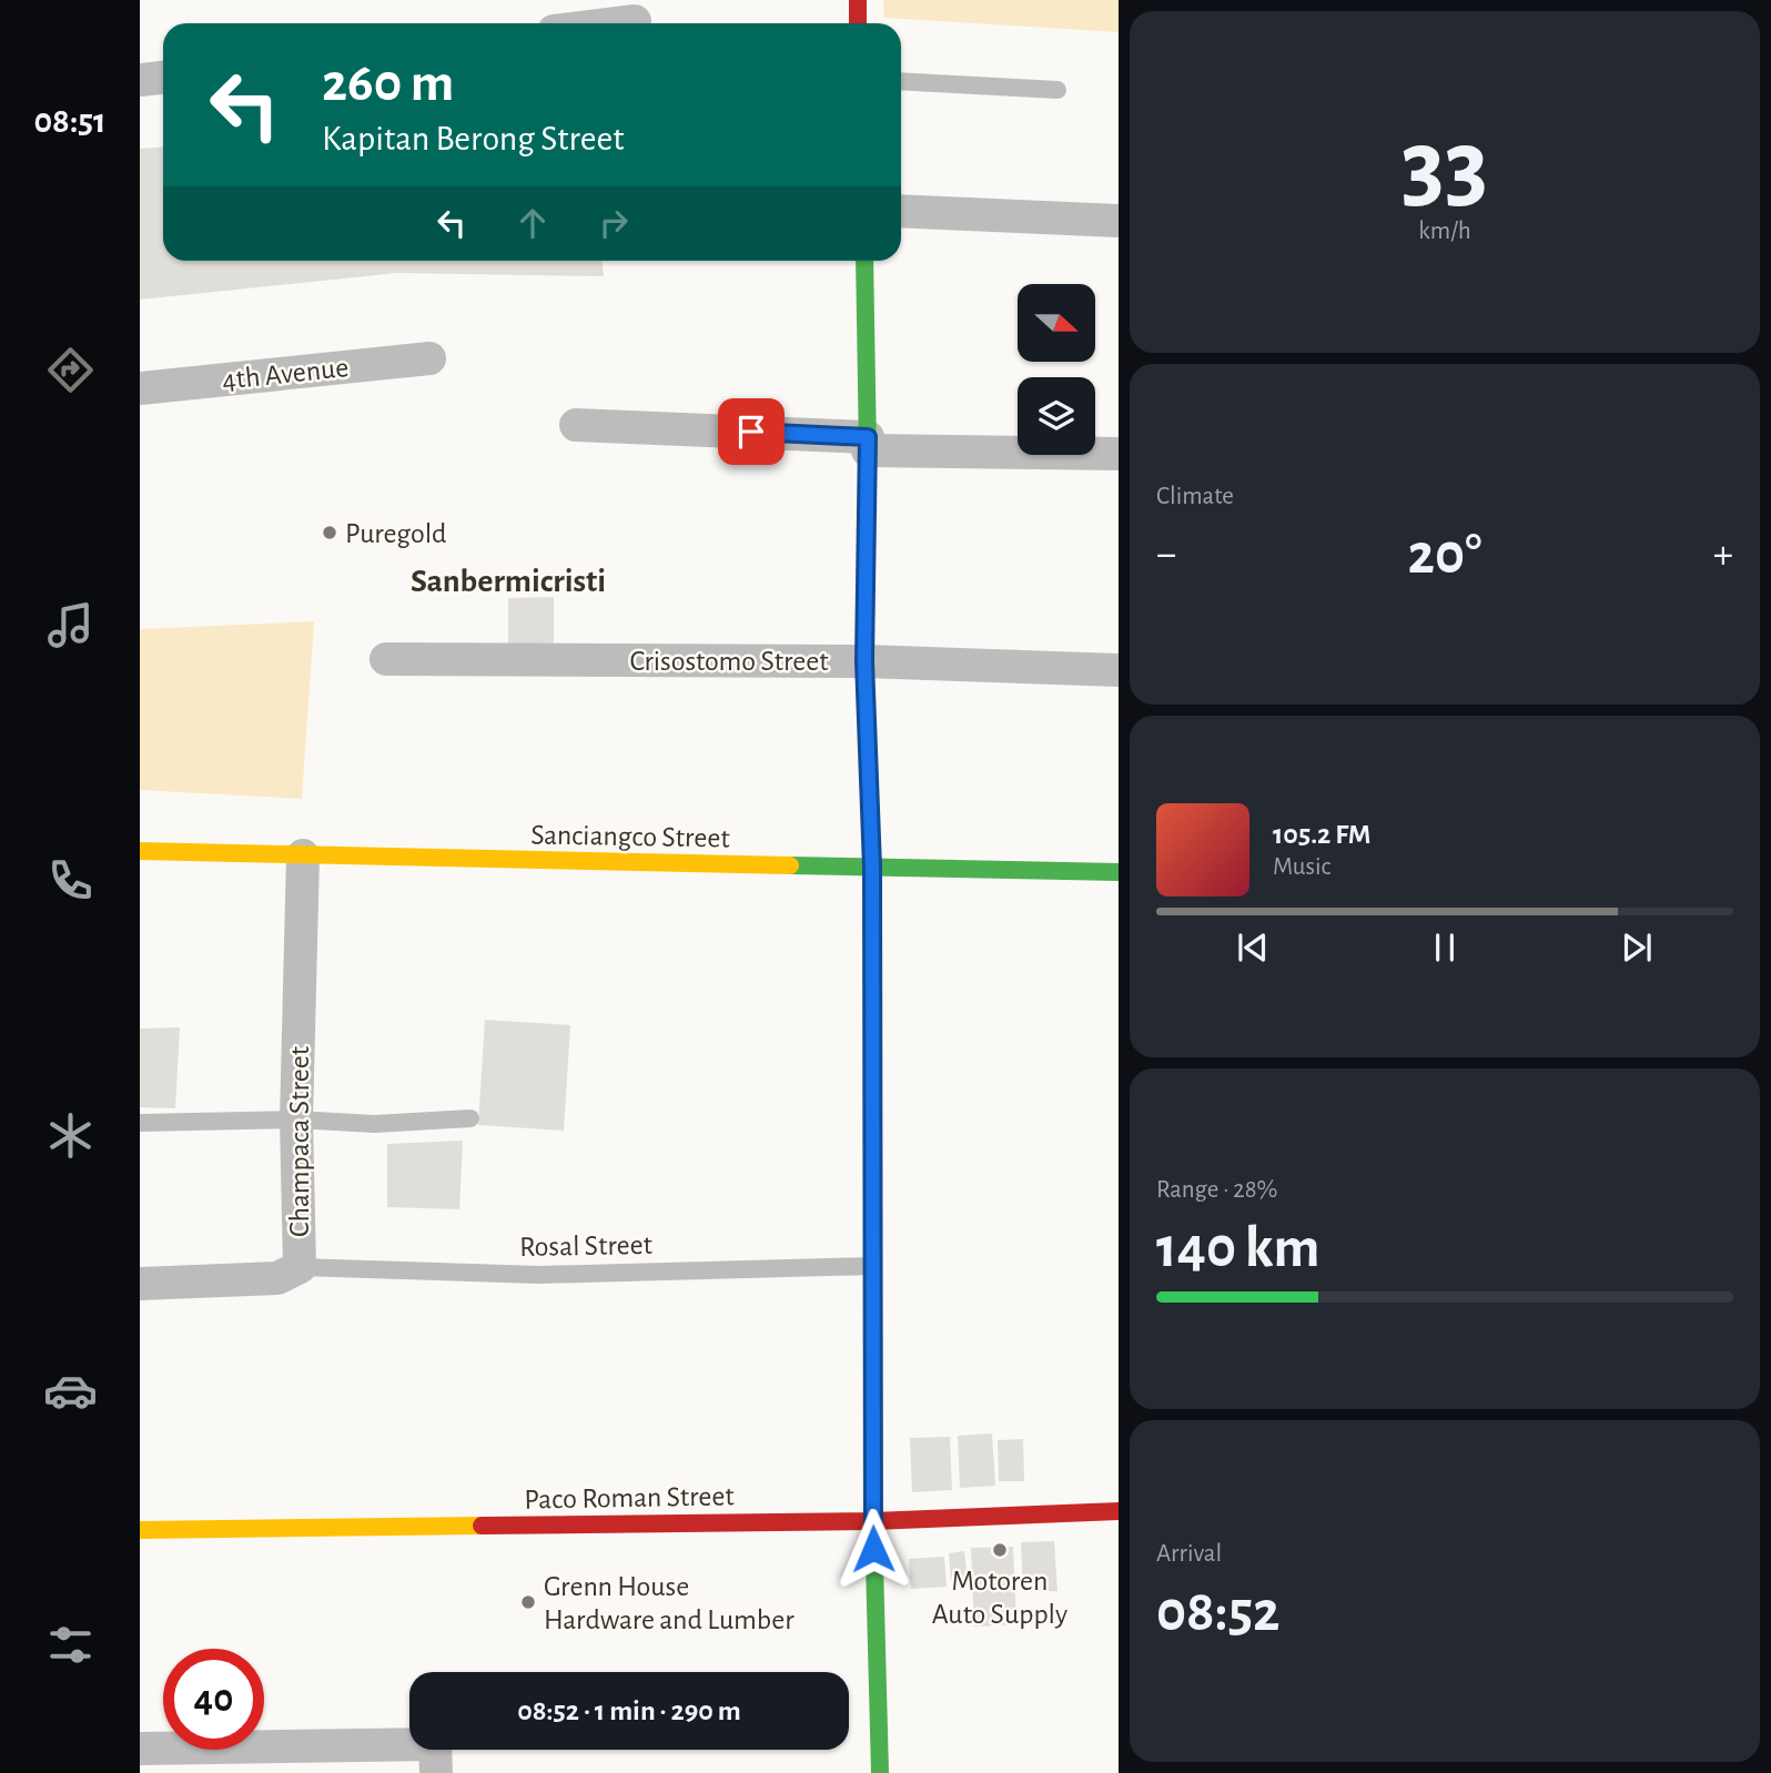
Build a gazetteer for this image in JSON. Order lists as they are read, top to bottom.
{
  "streets": {
    "street": [
      "4th Avenue",
      "Crisostomo Street",
      "Sanciangco Street",
      "Champaca Street",
      "Paco Roman Street"
    ],
    "lane": ["Rosal Street"]
  },
  "crossings": [
    ["Sanciangco Street", "Champaca Street"],
    ["Champaca Street", "Rosal Street"]
  ],
  "districts": ["Sanbermicristi"],
  "places": ["Puregold", "Motoren Auto Supply", "Grenn House Hardware and Lumber"],
  "north": "right",
  "page": {
    "tabs": "08:51",
    "tile": [
      ["33", "km/h"],
      "Climate",
      ["Range · 28%", "140 km"],
      ["Arrival", "08:52"]
    ],
    "turn": ["260 m", "Kapitan Berong Street"],
    "heat": ["−", "20°", "+"],
    "song": ["105.2 FM", "Music"],
    "limit": "40",
    "trip": "08:52 · 1 min · 290 m"
  }
}
